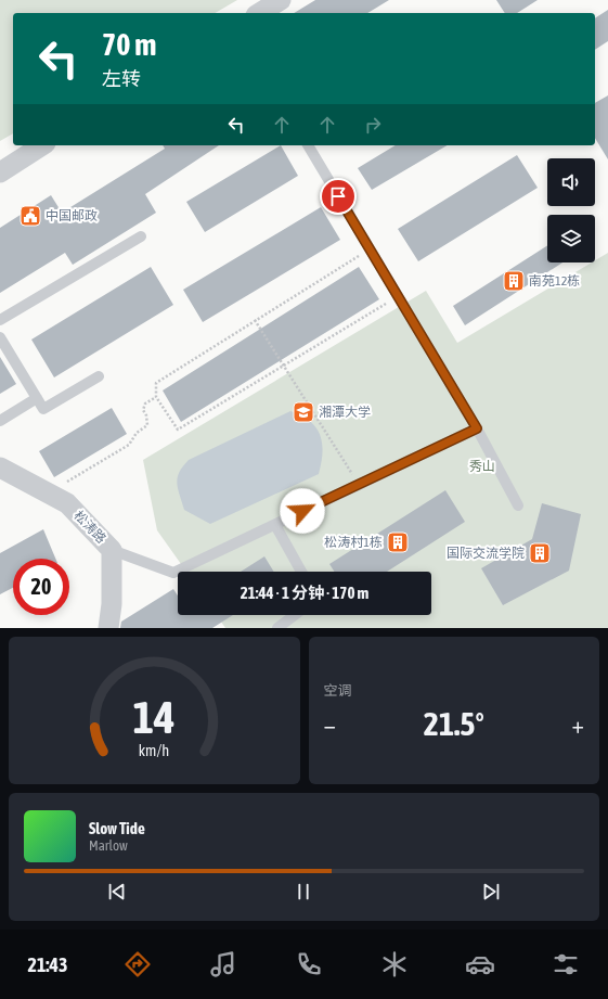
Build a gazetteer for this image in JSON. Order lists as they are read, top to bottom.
{
  "streets": {
    "street": ["松涛路"]
  },
  "parks": ["秀山"],
  "places": {
    "public building": ["中国邮政"],
    "building": ["南苑12栋", "松涛村1栋", "国际交流学院"],
    "school or university": ["湘潭大学"]
  },
  "page": {
    "turn": ["70 m", "左转"],
    "limit": "20",
    "trip": "21:44 · 1 分钟 · 170 m",
    "tile": "空调",
    "heat": ["−", "21.5°", "+"],
    "song": ["Slow Tide", "Marlow"],
    "tabs": "21:43",
    "gauge": ["14", "km/h"]
  }
}
